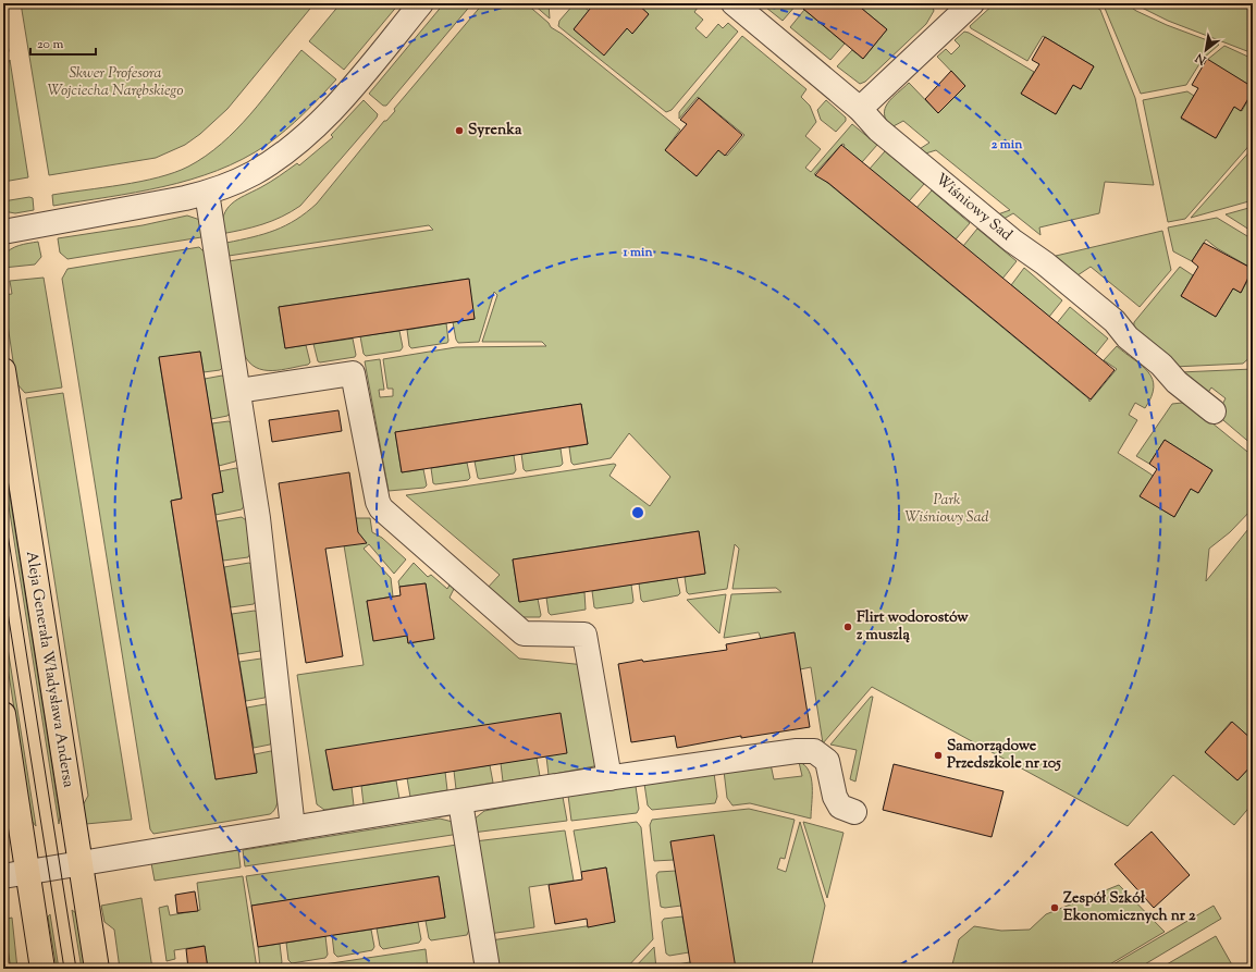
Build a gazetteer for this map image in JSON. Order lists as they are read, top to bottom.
{
  "streets": {
    "main road": ["Aleja Generała Władysława Andersa"],
    "street": ["Wiśniowy Sad"]
  },
  "parks": ["Skwer Profesora Wojciecha Narębskiego", "Park Wiśniowy Sad"],
  "places": [
    "Syrenka",
    "Flirt wodorostów z muszlą",
    "Samorządowe Przedszkole nr 105",
    "Zespół Szkół Ekonomicznych nr 2"
  ],
  "scale_bar": "20 m",
  "north": "bottom left",
  "rings": ["2 min", "1 min"]
}
